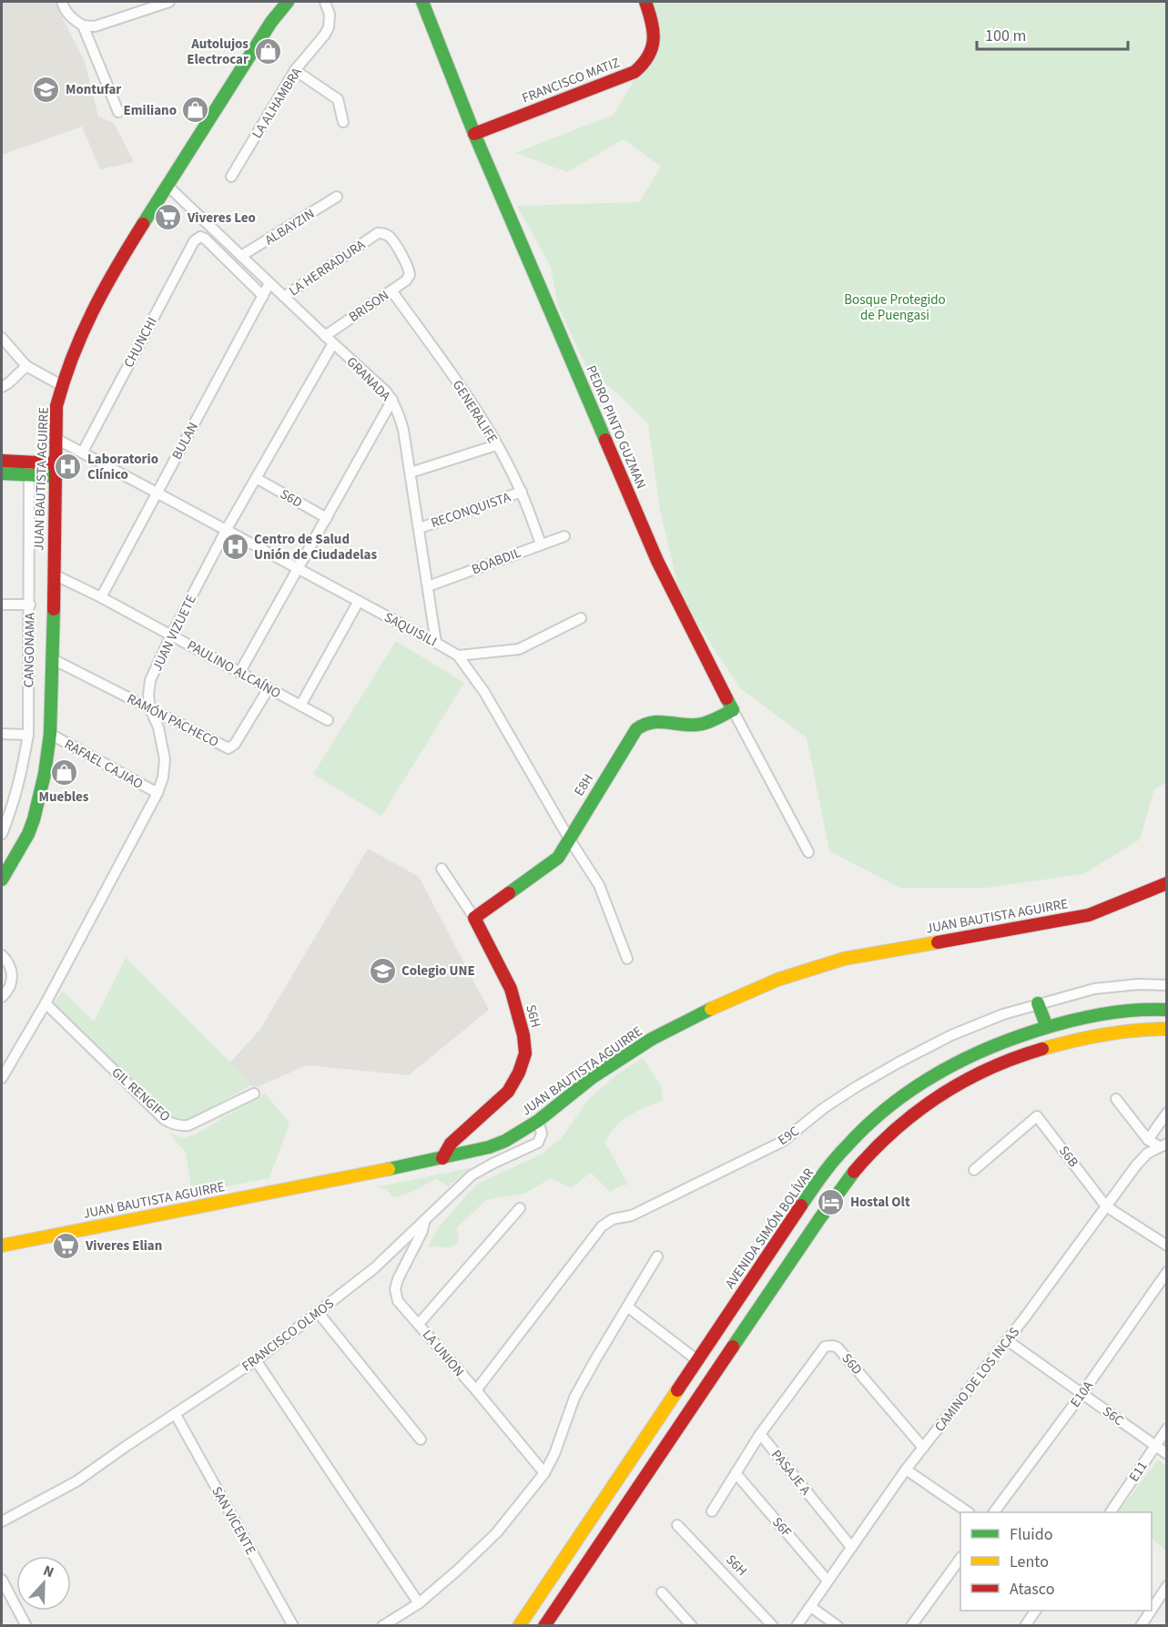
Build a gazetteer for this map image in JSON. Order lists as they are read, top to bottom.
{
  "streets": {
    "main road": [
      "FRANCISCO MATIZ",
      "PEDRO PINTO GUZMAN",
      "JUAN BAUTISTA AGUIRRE",
      "E8H",
      "S6H",
      "AVENIDA SIMÓN BOLÍVAR"
    ],
    "street": [
      "LA ALHAMBRA",
      "ALBAYZIN",
      "LA HERRADURA",
      "BRISON",
      "CHUNCHI",
      "GRANADA",
      "GENERALIFE",
      "BULAN",
      "S6D",
      "RECONQUISTA",
      "BOABDIL",
      "SAQUISILI",
      "JUAN VIZUETE",
      "CANGONAMA",
      "PAULINO ALCAÍNO",
      "RAMÓN PACHECO",
      "RAFAEL CAJIAO",
      "GIL RENGIFO",
      "E9C",
      "S6B",
      "FRANCISCO OLMOS",
      "LA UNION",
      "CAMINO DE LOS INCAS",
      "E10A",
      "S6C",
      "E11",
      "PASAJE A",
      "SAN VICENTE",
      "S6F"
    ]
  },
  "crossings": [
    ["FRANCISCO MATIZ", "PEDRO PINTO GUZMAN"],
    ["ALBAYZIN", "GRANADA"],
    ["LA HERRADURA", "BRISON"],
    ["LA HERRADURA", "GRANADA"],
    ["BRISON", "GRANADA"],
    ["BRISON", "GENERALIFE"],
    ["CHUNCHI", "BULAN"],
    ["CHUNCHI", "SAQUISILI"],
    ["GRANADA", "BULAN"],
    ["GRANADA", "JUAN BAUTISTA AGUIRRE"],
    ["GRANADA", "RECONQUISTA"],
    ["GRANADA", "BOABDIL"],
    ["GRANADA", "SAQUISILI"],
    ["GRANADA", "JUAN VIZUETE"],
    ["GENERALIFE", "RECONQUISTA"],
    ["GENERALIFE", "BOABDIL"],
    ["PEDRO PINTO GUZMAN", "E8H"],
    ["BULAN", "SAQUISILI"],
    ["BULAN", "PAULINO ALCAÍNO"],
    ["JUAN BAUTISTA AGUIRRE", "SAQUISILI"],
    ["JUAN BAUTISTA AGUIRRE", "PAULINO ALCAÍNO"],
    ["JUAN BAUTISTA AGUIRRE", "RAMÓN PACHECO"],
    ["JUAN BAUTISTA AGUIRRE", "RAFAEL CAJIAO"],
    ["JUAN BAUTISTA AGUIRRE", "S6H"],
    ["JUAN BAUTISTA AGUIRRE", "FRANCISCO OLMOS"],
    ["S6D", "JUAN VIZUETE"],
    ["S6D", "CAMINO DE LOS INCAS"],
    ["S6D", "PASAJE A"],
    ["SAQUISILI", "JUAN VIZUETE"],
    ["SAQUISILI", "E8H"],
    ["JUAN VIZUETE", "PAULINO ALCAÍNO"],
    ["JUAN VIZUETE", "RAMÓN PACHECO"],
    ["JUAN VIZUETE", "RAFAEL CAJIAO"],
    ["JUAN VIZUETE", "GIL RENGIFO"],
    ["PAULINO ALCAÍNO", "RAMÓN PACHECO"],
    ["E8H", "S6H"],
    ["E9C", "LA UNION"],
    ["S6B", "CAMINO DE LOS INCAS"],
    ["FRANCISCO OLMOS", "LA UNION"],
    ["FRANCISCO OLMOS", "SAN VICENTE"],
    ["CAMINO DE LOS INCAS", "S6C"],
    ["CAMINO DE LOS INCAS", "PASAJE A"],
    ["CAMINO DE LOS INCAS", "S6F"],
    ["E10A", "S6C"],
    ["S6C", "E11"],
    ["PASAJE A", "S6F"]
  ],
  "parks": ["Bosque Protegido de Puengasi"],
  "places": {
    "shop": ["Autolujos Electrocar", "Emiliano", "Muebles"],
    "school or university": ["Montufar", "Colegio UNE"],
    "supermarket": ["Viveres Leo", "Viveres Elian"],
    "hospital": ["Laboratorio Clínico", "Centro de Salud Unión de Ciudadelas"],
    "hotel": ["Hostal Olt"]
  },
  "legend": ["Fluido", "Lento", "Atasco"],
  "scale_bar": "100 m",
  "north": "top"
}
